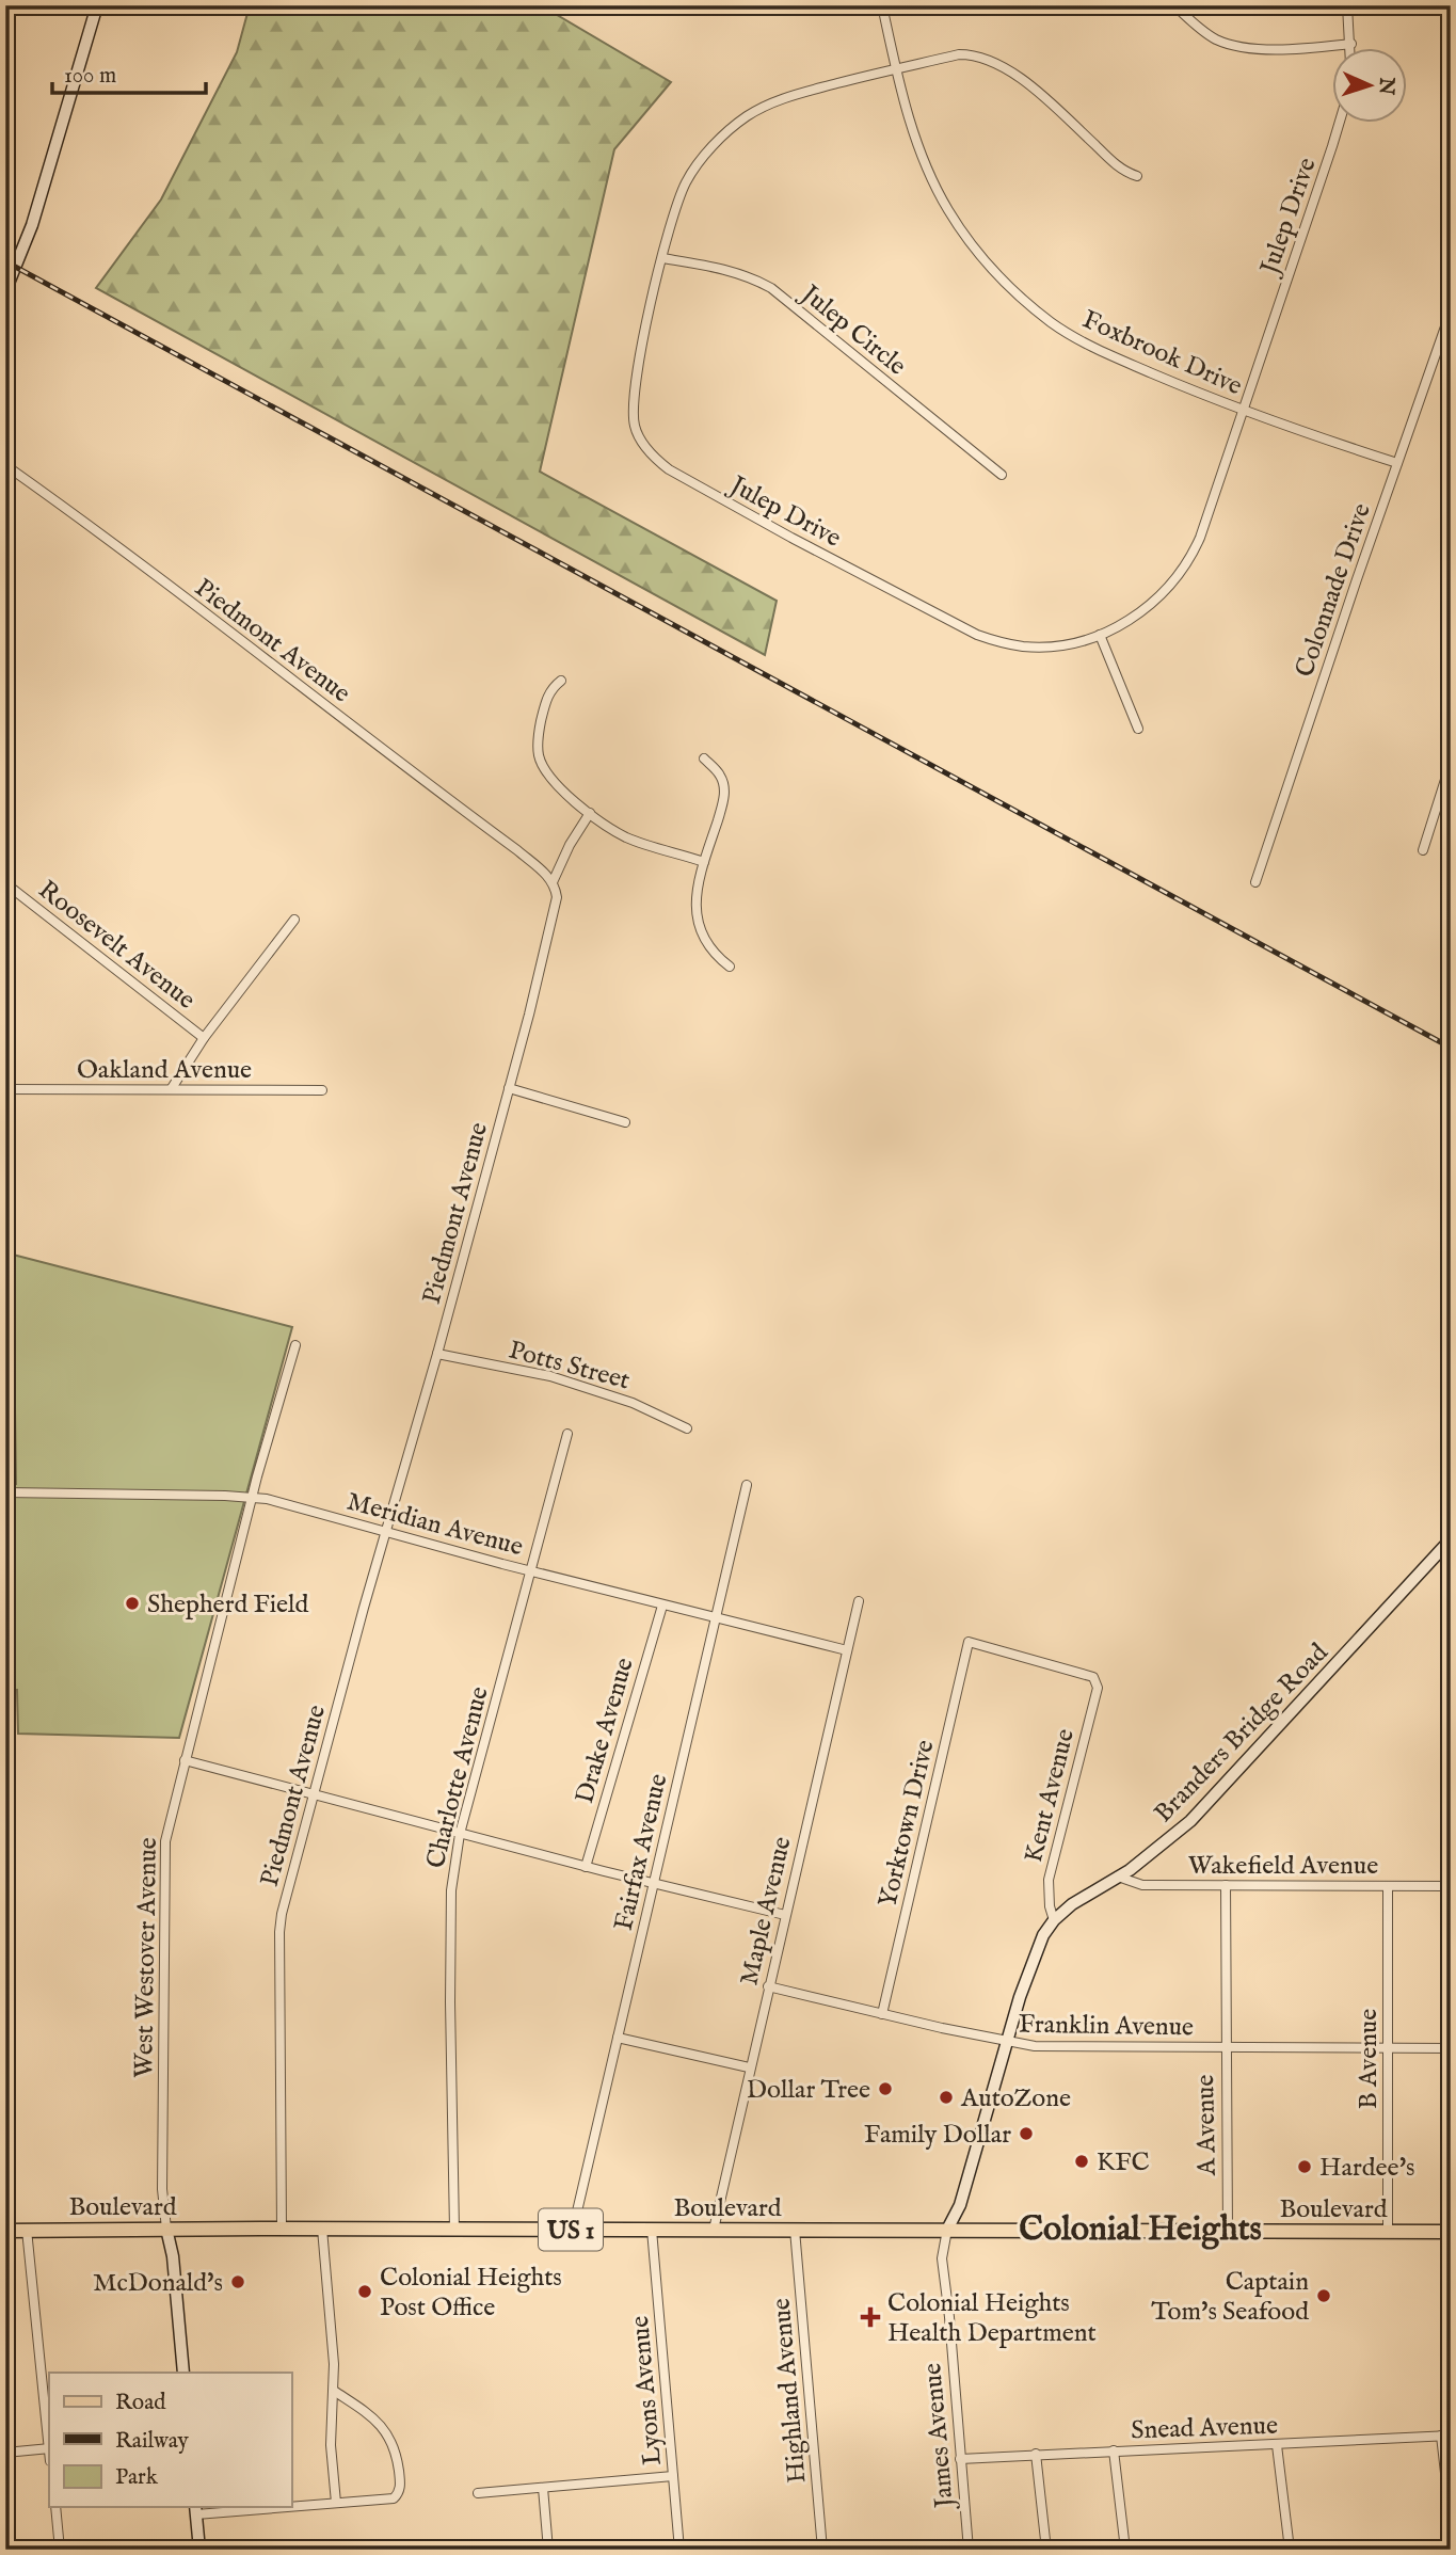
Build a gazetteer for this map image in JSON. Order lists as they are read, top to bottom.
{
  "streets": {
    "main road": ["Boulevard", "US 1"],
    "street": [
      "Julep Drive",
      "Julep Circle",
      "Foxbrook Drive",
      "Colonnade Drive",
      "Piedmont Avenue",
      "Roosevelt Avenue",
      "Oakland Avenue",
      "Potts Street",
      "Meridian Avenue",
      "Drake Avenue",
      "Branders Bridge Road",
      "Charlotte Avenue",
      "Kent Avenue",
      "Yorktown Drive",
      "Fairfax Avenue",
      "Wakefield Avenue",
      "Maple Avenue",
      "West Westover Avenue",
      "Franklin Avenue",
      "B Avenue",
      "A Avenue",
      "Lyons Avenue",
      "Highland Avenue",
      "Snead Avenue",
      "James Avenue"
    ]
  },
  "crossings": [
    ["Julep Drive", "Julep Circle"],
    ["Julep Drive", "Foxbrook Drive"],
    ["Foxbrook Drive", "Colonnade Drive"],
    ["Piedmont Avenue", "Potts Street"],
    ["Piedmont Avenue", "Meridian Avenue"],
    ["Piedmont Avenue", "Boulevard"],
    ["Meridian Avenue", "Drake Avenue"],
    ["Meridian Avenue", "Charlotte Avenue"],
    ["Meridian Avenue", "Fairfax Avenue"],
    ["Meridian Avenue", "Maple Avenue"],
    ["Meridian Avenue", "West Westover Avenue"],
    ["Branders Bridge Road", "Kent Avenue"],
    ["Branders Bridge Road", "Wakefield Avenue"],
    ["Branders Bridge Road", "Franklin Avenue"],
    ["Branders Bridge Road", "Boulevard"],
    ["Branders Bridge Road", "James Avenue"],
    ["Charlotte Avenue", "Boulevard"],
    ["Kent Avenue", "Yorktown Drive"],
    ["Yorktown Drive", "Franklin Avenue"],
    ["Fairfax Avenue", "Boulevard"],
    ["Wakefield Avenue", "B Avenue"],
    ["Wakefield Avenue", "A Avenue"],
    ["Maple Avenue", "Franklin Avenue"],
    ["Maple Avenue", "Boulevard"],
    ["West Westover Avenue", "Boulevard"],
    ["Franklin Avenue", "B Avenue"],
    ["Franklin Avenue", "A Avenue"],
    ["B Avenue", "Boulevard"],
    ["A Avenue", "Boulevard"],
    ["Boulevard", "Lyons Avenue"],
    ["Boulevard", "Highland Avenue"],
    ["Boulevard", "James Avenue"],
    ["Snead Avenue", "James Avenue"]
  ],
  "districts": ["Colonial Heights"],
  "places": {
    "other": [
      "Shepherd Field",
      "Dollar Tree",
      "AutoZone",
      "Family Dollar",
      "KFC",
      "Hardee's",
      "McDonald's",
      "Colonial Heights Post Office",
      "Captain Tom's Seafood"
    ],
    "health": ["Colonial Heights Health Department"]
  },
  "legend": ["Road", "Railway", "Park"],
  "scale_bar": "100 m",
  "north": "right"
}
